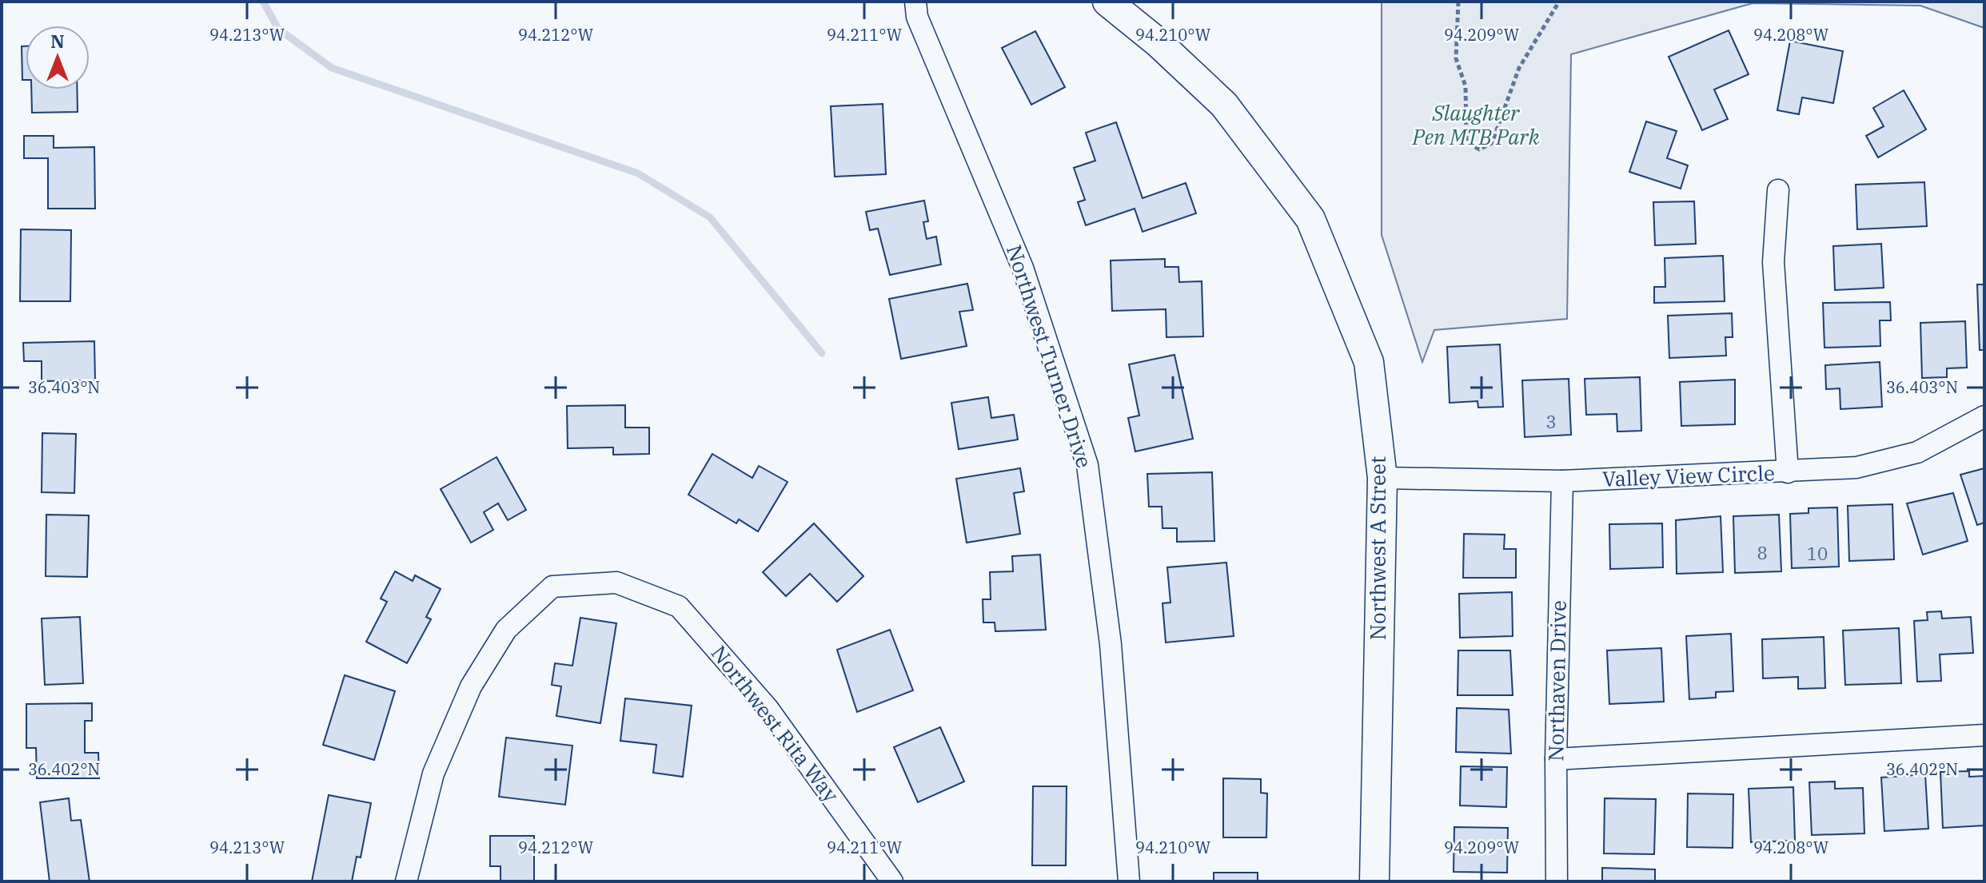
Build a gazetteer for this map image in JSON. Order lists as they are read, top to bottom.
{
  "streets": {
    "street": [
      "Northwest Turner Drive",
      "Valley View Circle",
      "Northwest A Street",
      "Northaven Drive",
      "Northwest Rita Way"
    ]
  },
  "crossings": [
    ["Valley View Circle", "Northwest A Street"],
    ["Valley View Circle", "Northaven Drive"]
  ],
  "parks": ["Slaughter Pen MTB Park"],
  "house_numbers": ["3", "8", "10"],
  "north": "top",
  "coordinates": [
    "94.213°W",
    "94.212°W",
    "94.211°W",
    "94.210°W",
    "94.209°W",
    "94.208°W",
    "36.403°N",
    "36.402°N"
  ]
}
